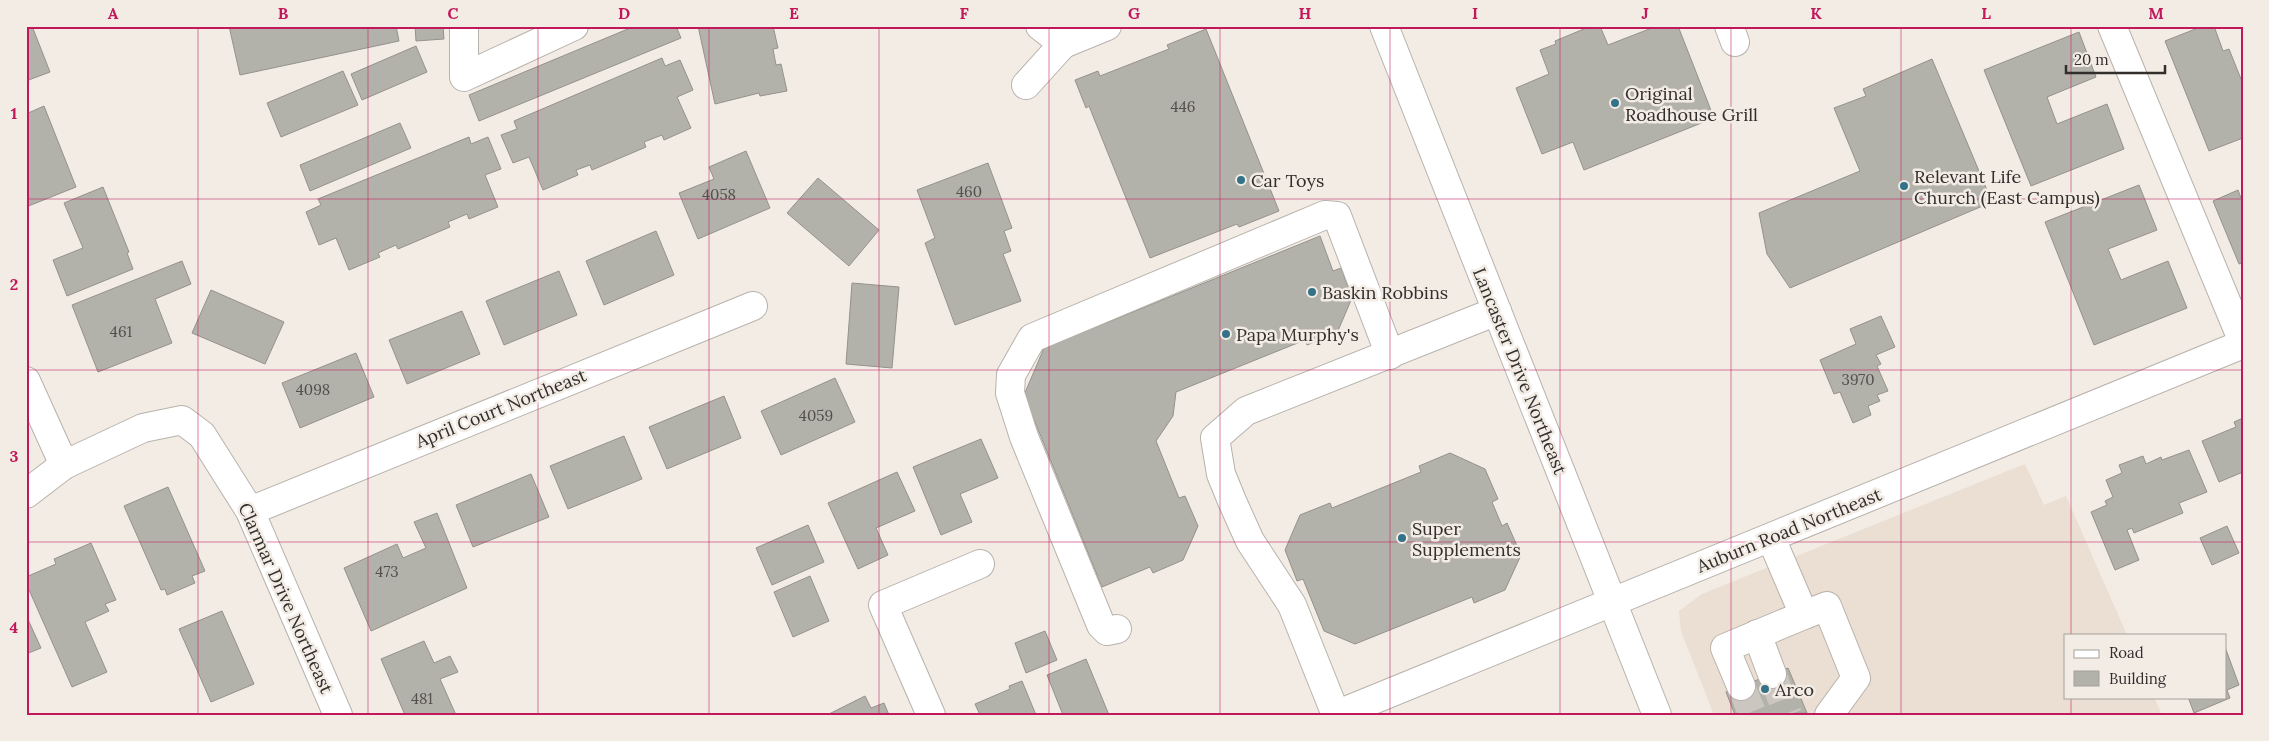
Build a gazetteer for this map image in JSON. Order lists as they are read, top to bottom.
{
  "streets": {
    "street": [
      "Lancaster Drive Northeast",
      "April Court Northeast",
      "Auburn Road Northeast",
      "Clarmar Drive Northeast"
    ]
  },
  "crossings": [
    ["Lancaster Drive Northeast", "Auburn Road Northeast"],
    ["April Court Northeast", "Clarmar Drive Northeast"]
  ],
  "places": [
    "Original Roadhouse Grill",
    "Car Toys",
    "Relevant Life Church (East Campus)",
    "Baskin Robbins",
    "Papa Murphy's",
    "Super Supplements",
    "Arco"
  ],
  "house_numbers": [
    "446",
    "460",
    "4058",
    "461",
    "3970",
    "4098",
    "4059",
    "473",
    "481"
  ],
  "legend": ["Road", "Building"],
  "scale_bar": "20 m",
  "grid": {
    "columns": [
      "A",
      "B",
      "C",
      "D",
      "E",
      "F",
      "G",
      "H",
      "I",
      "J",
      "K",
      "L",
      "M"
    ],
    "rows": [
      "1",
      "2",
      "3",
      "4"
    ]
  }
}
